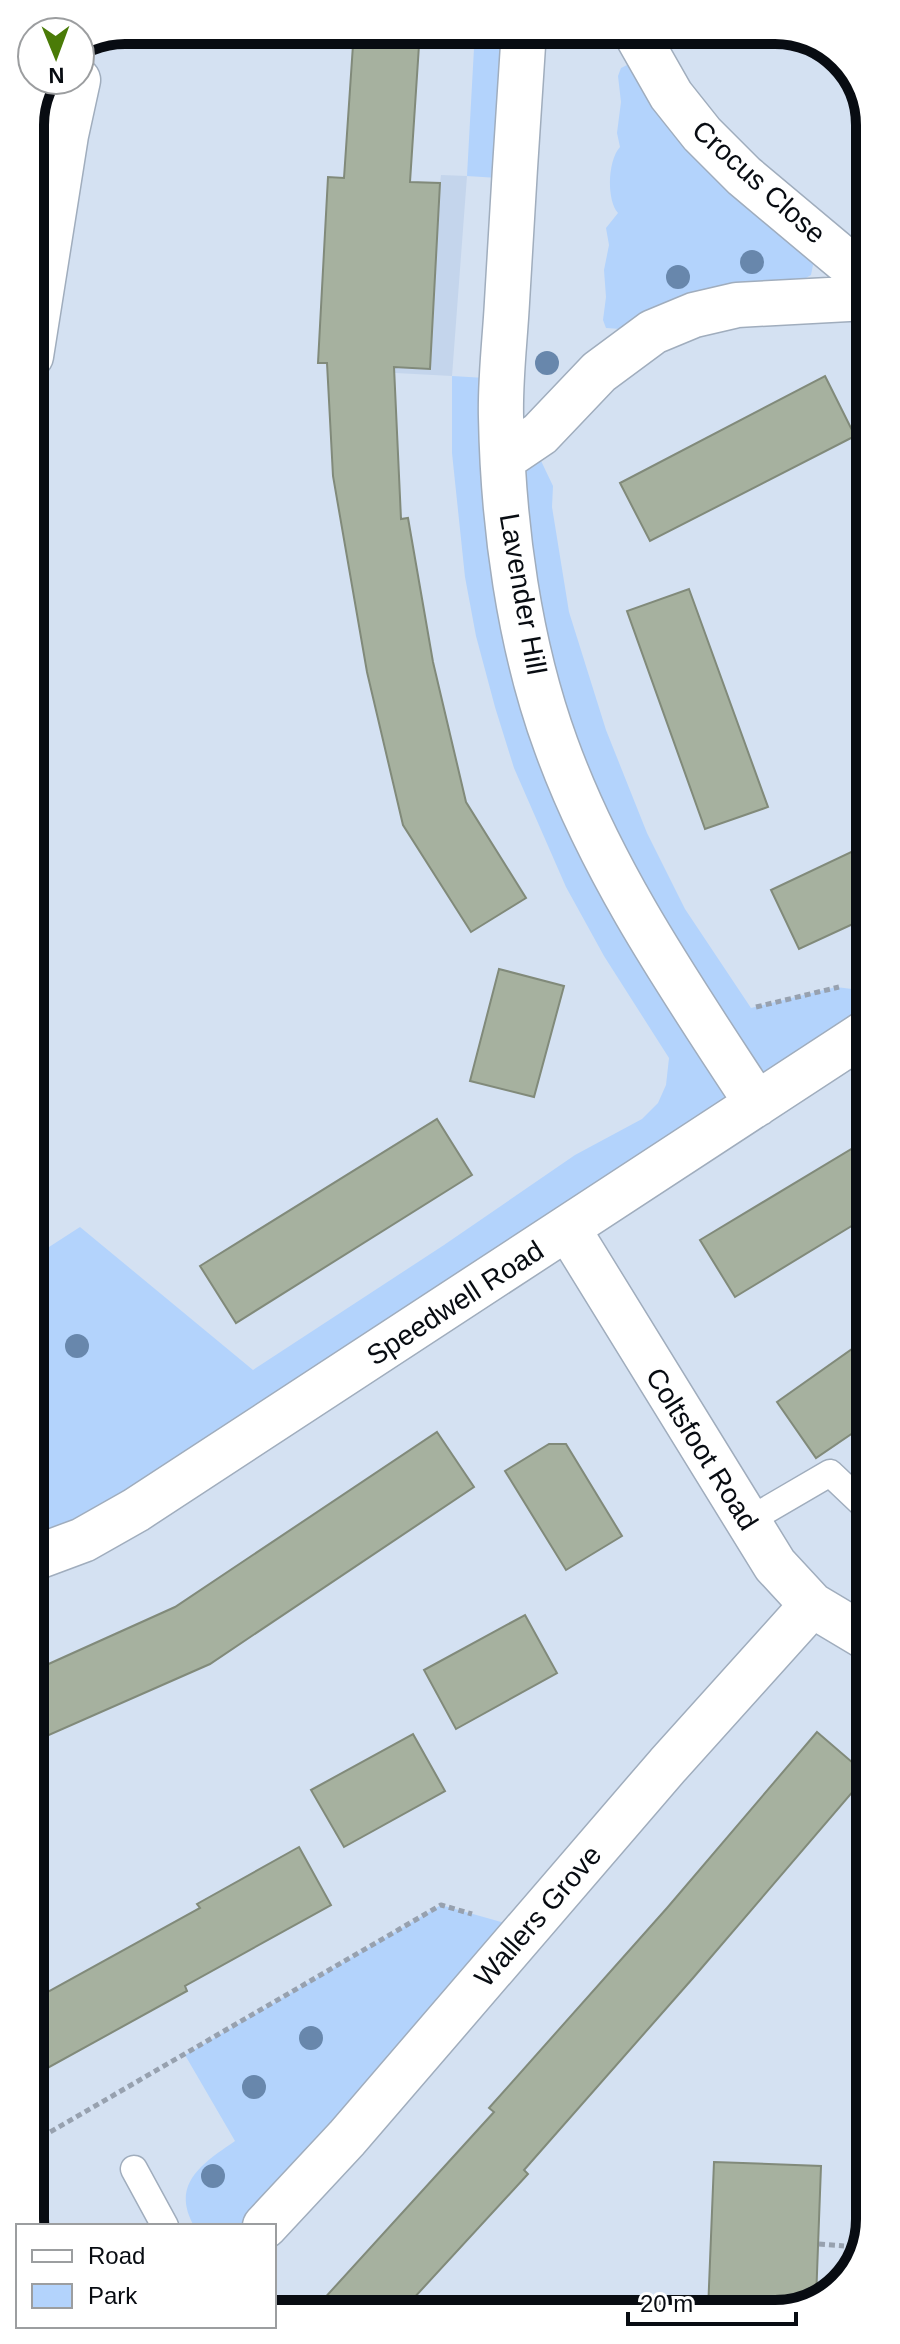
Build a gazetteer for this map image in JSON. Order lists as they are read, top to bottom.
{
  "streets": {
    "street": [
      "Crocus Close",
      "Lavender Hill",
      "Speedwell Road",
      "Coltsfoot Road",
      "Wallers Grove"
    ]
  },
  "crossings": [
    ["Lavender Hill", "Speedwell Road"],
    ["Speedwell Road", "Coltsfoot Road"],
    ["Coltsfoot Road", "Wallers Grove"]
  ],
  "legend": ["Road", "Park"],
  "scale_bar": "20 m",
  "north": "bottom"
}
